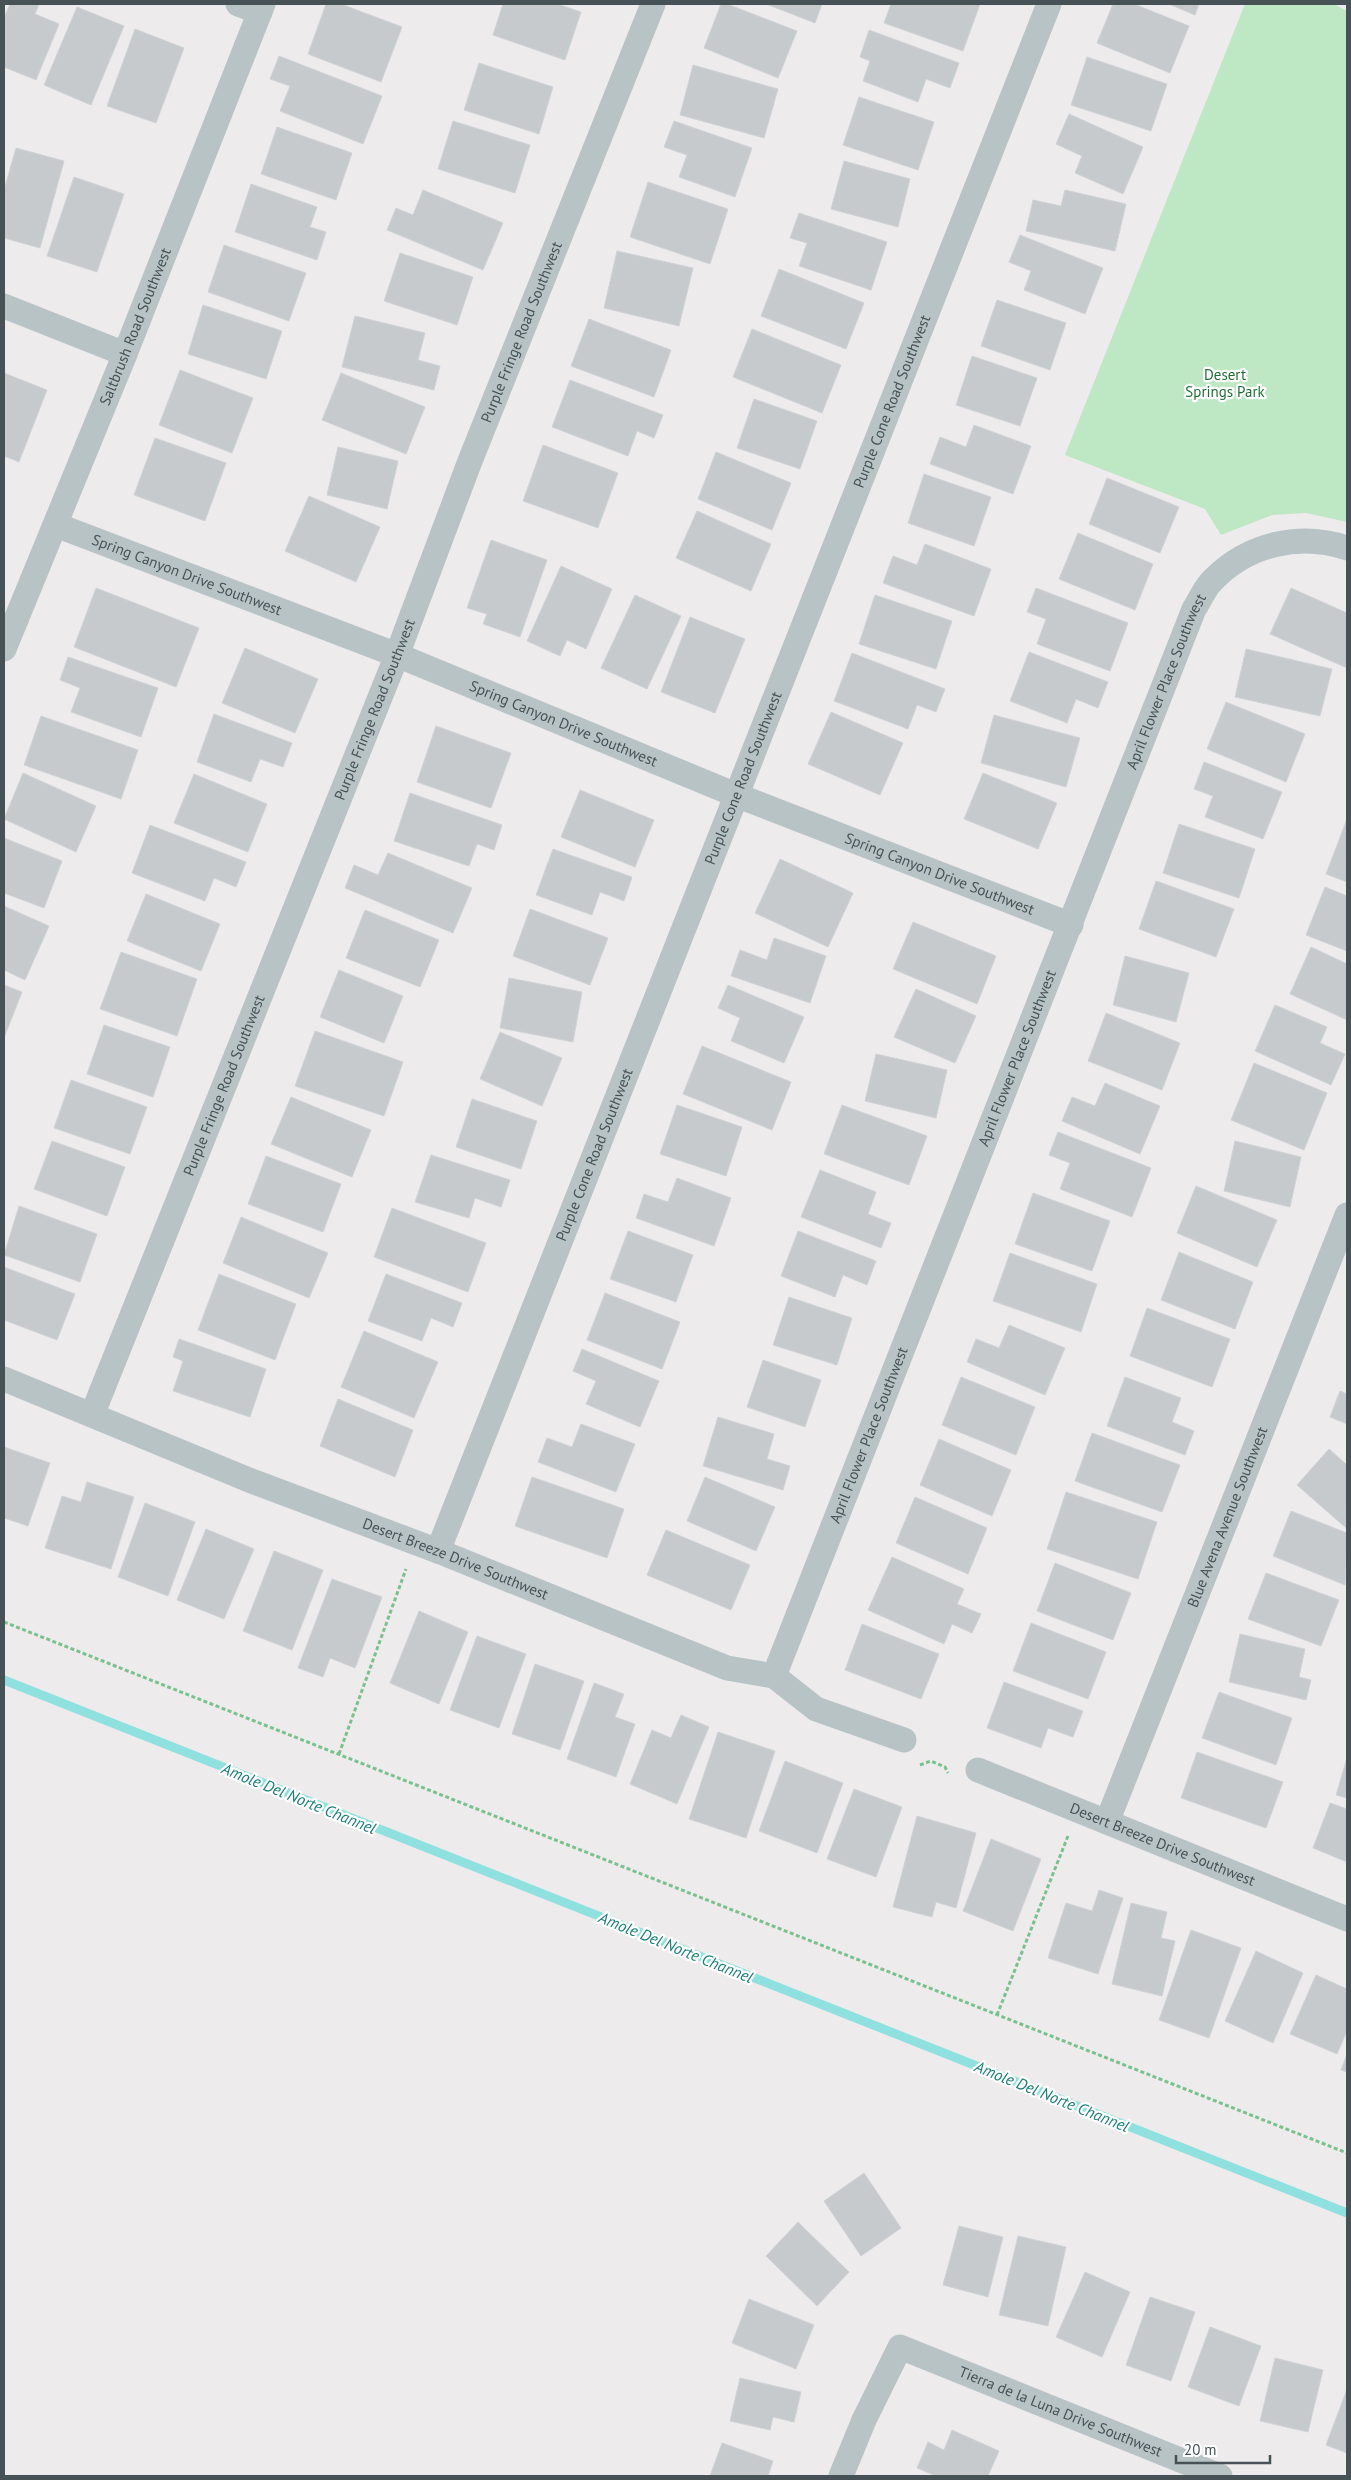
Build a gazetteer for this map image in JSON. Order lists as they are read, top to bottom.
{
  "streets": {
    "street": [
      "Saltbrush Road Southwest",
      "Purple Fringe Road Southwest",
      "Purple Cone Road Southwest",
      "Spring Canyon Drive Southwest",
      "April Flower Place Southwest",
      "Blue Avena Avenue Southwest",
      "Desert Breeze Drive Southwest",
      "Tierra de la Luna Drive Southwest"
    ]
  },
  "crossings": [
    ["Saltbrush Road Southwest", "Spring Canyon Drive Southwest"],
    ["Purple Fringe Road Southwest", "Spring Canyon Drive Southwest"],
    ["Purple Fringe Road Southwest", "Desert Breeze Drive Southwest"],
    ["Purple Cone Road Southwest", "Spring Canyon Drive Southwest"],
    ["Purple Cone Road Southwest", "Desert Breeze Drive Southwest"],
    ["Spring Canyon Drive Southwest", "April Flower Place Southwest"],
    ["April Flower Place Southwest", "Desert Breeze Drive Southwest"],
    ["Blue Avena Avenue Southwest", "Desert Breeze Drive Southwest"]
  ],
  "water": ["Amole Del Norte Channel"],
  "parks": ["Desert Springs Park"],
  "scale_bar": "20 m"
}
